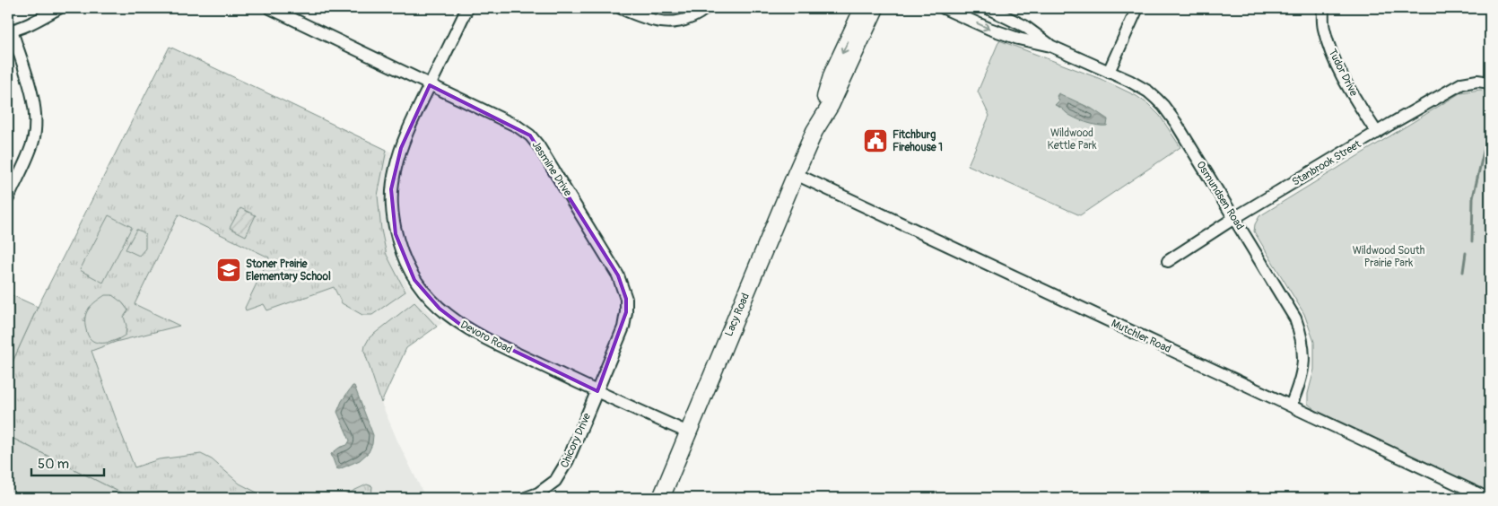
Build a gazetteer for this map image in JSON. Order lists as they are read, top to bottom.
{
  "streets": {
    "street": [
      "Tudor Drive",
      "Stanbrook Street",
      "Jasmine Drive",
      "Osmundsen Road",
      "Lacy Road",
      "Mutchler Road",
      "Devoro Road",
      "Chicory Drive"
    ]
  },
  "crossings": [
    ["Tudor Drive", "Stanbrook Street"],
    ["Stanbrook Street", "Osmundsen Road"],
    ["Jasmine Drive", "Devoro Road"],
    ["Jasmine Drive", "Chicory Drive"],
    ["Osmundsen Road", "Mutchler Road"],
    ["Lacy Road", "Mutchler Road"],
    ["Lacy Road", "Devoro Road"],
    ["Devoro Road", "Chicory Drive"]
  ],
  "parks": ["Wildwood Kettle Park", "Wildwood South Prairie Park"],
  "places": {
    "public building": ["Fitchburg Firehouse 1"],
    "school or university": ["Stoner Prairie Elementary School"]
  },
  "scale_bar": "50 m"
}
